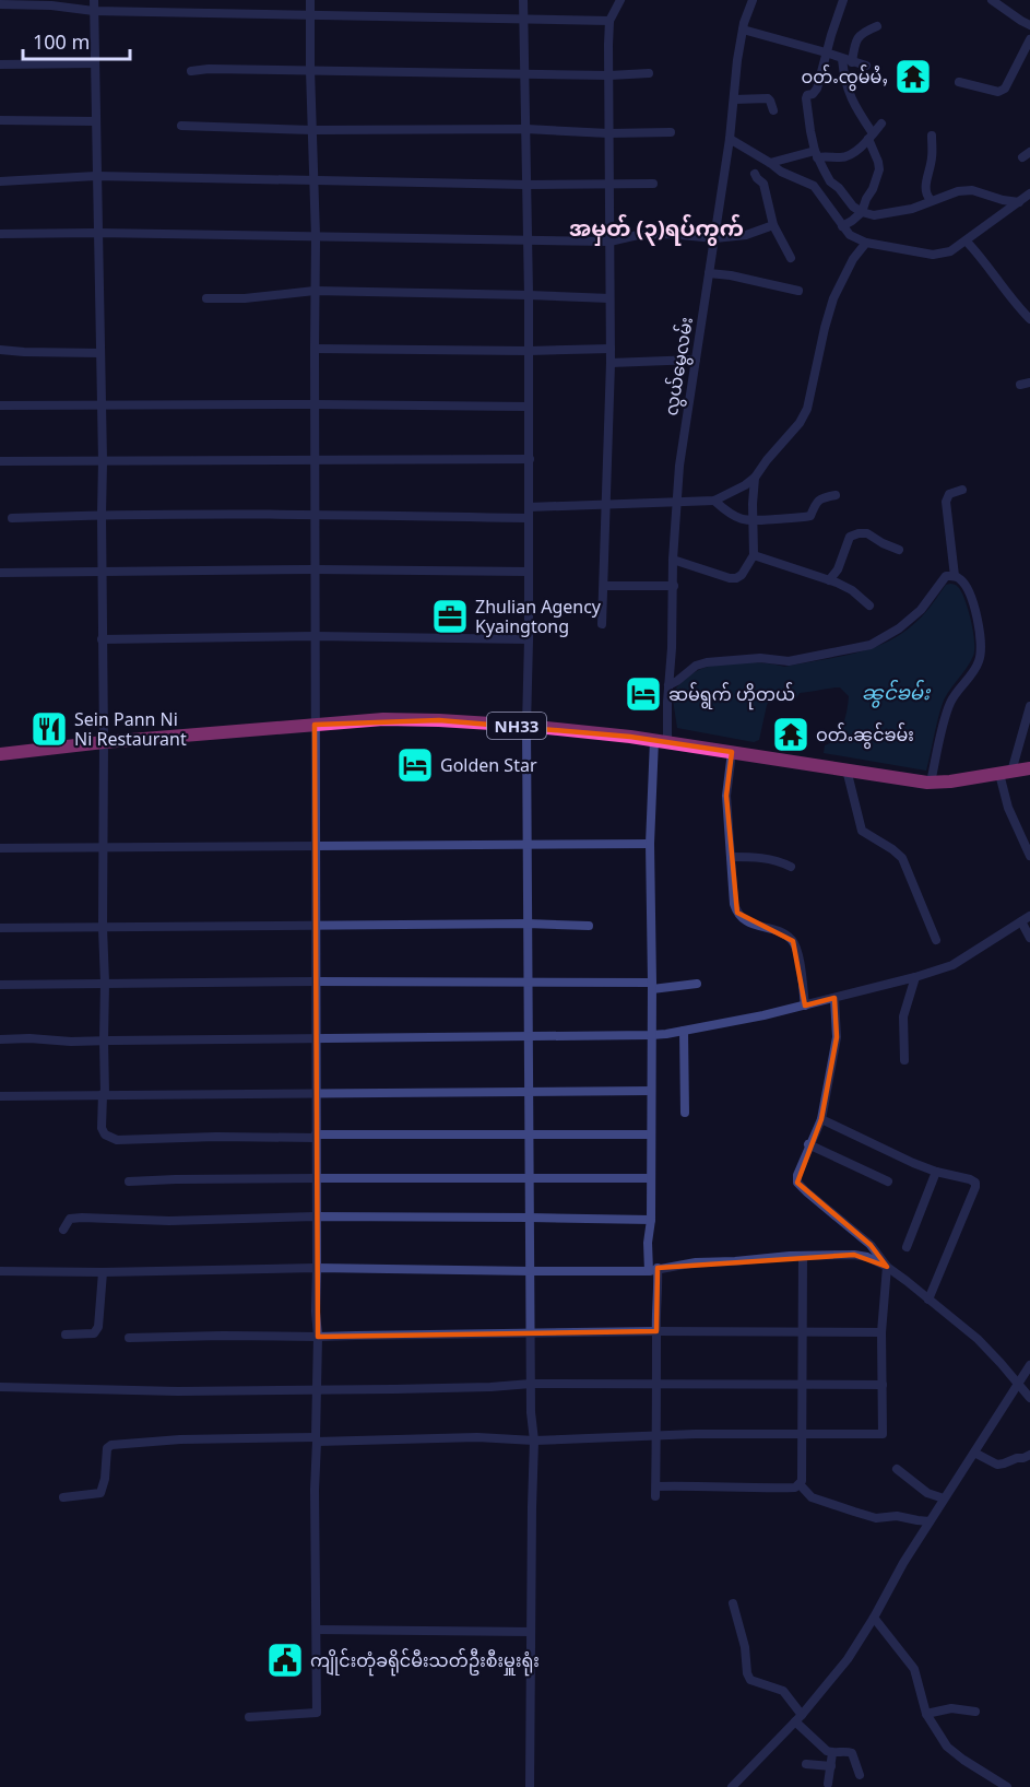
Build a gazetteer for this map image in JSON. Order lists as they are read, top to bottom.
{
  "streets": {
    "highway": ["NH33"],
    "street": ["လွယ်မွေလမ်း"]
  },
  "crossings": [
    ["လွယ်မွေလမ်း", "NH33"]
  ],
  "districts": ["အမှတ် (၃)ရပ်ကွက်"],
  "water": ["ၼွင်ၶမ်း"],
  "places": {
    "temple": ["ဝတ်ႉၸွမ်မႆႇ", "ဝတ်ႉၼွင်ၶမ်း"],
    "office": ["Zhulian Agency Kyaingtong"],
    "hotel": ["ဆမ်ရွက် ဟိုတယ်", "Golden Star"],
    "restaurant": ["Sein Pann Ni Ni Restaurant"],
    "public building": ["ကျိုင်းတုံခရိုင်မီးသတ်ဦးစီးမှူးရုံး"]
  },
  "scale_bar": "100 m"
}
